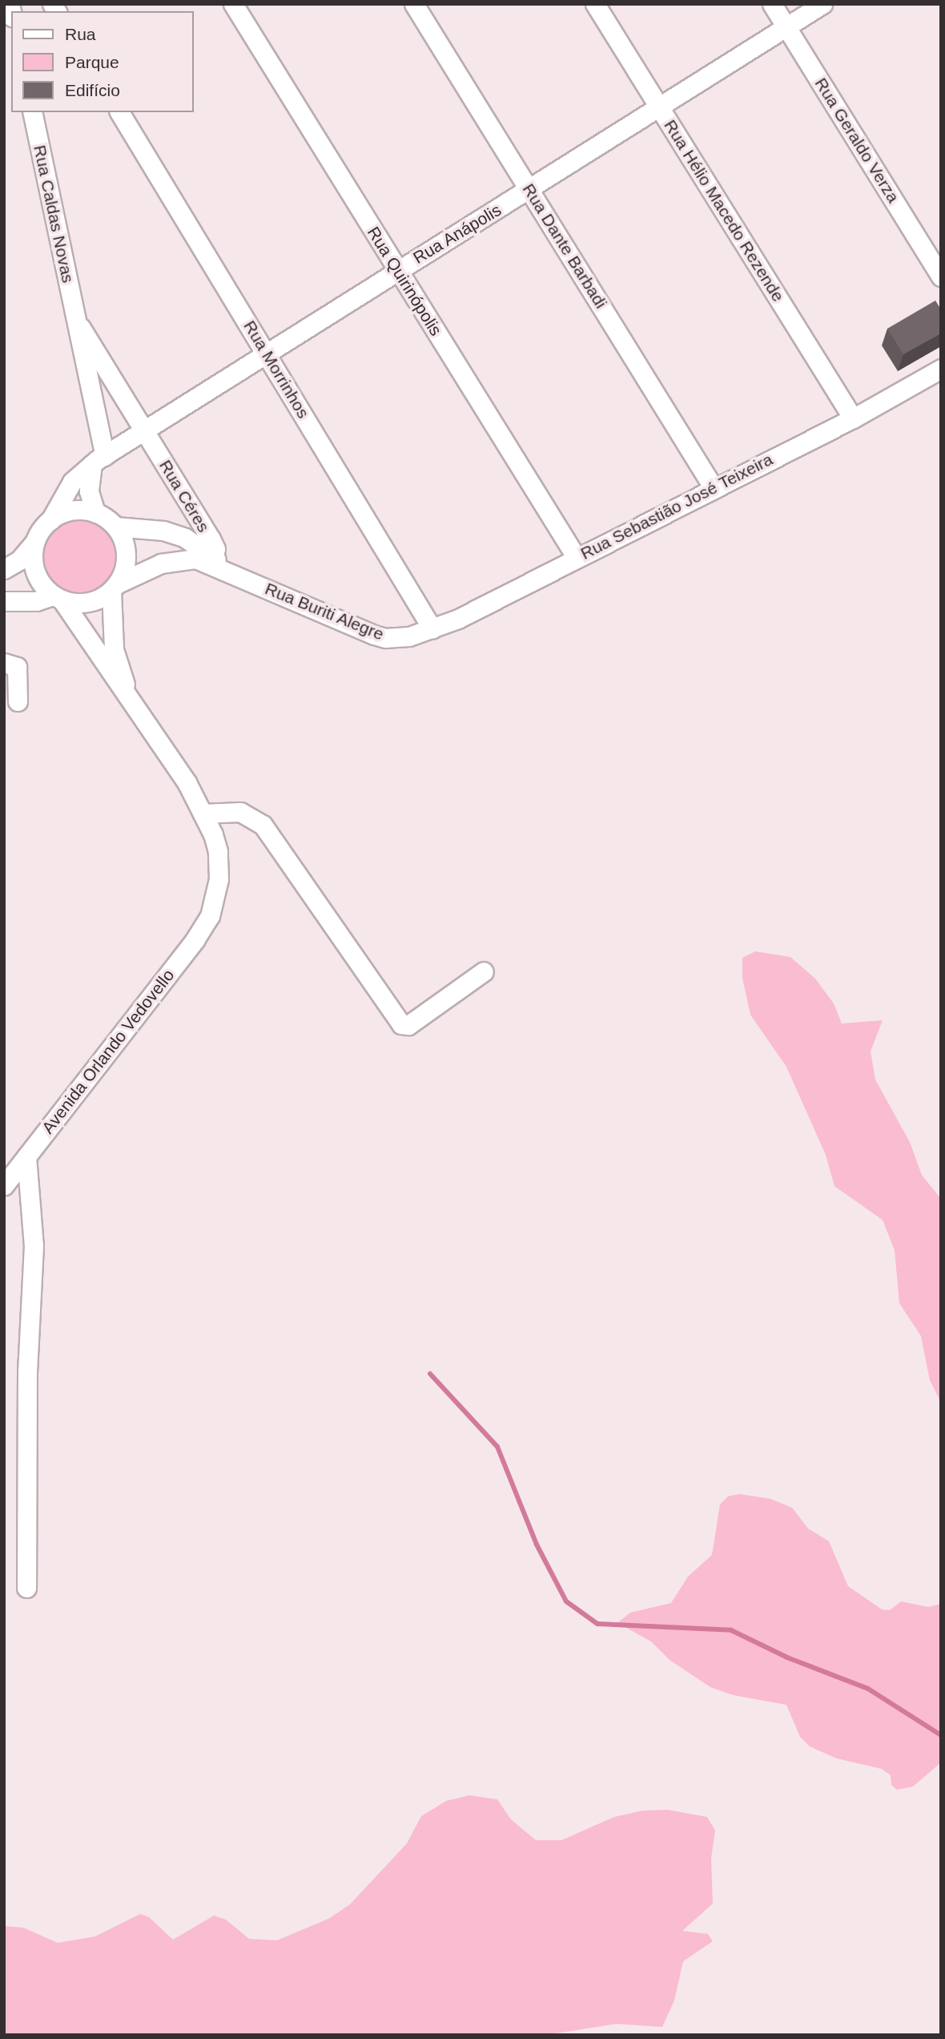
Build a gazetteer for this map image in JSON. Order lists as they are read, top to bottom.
{
  "streets": {
    "street": [
      "Rua Geraldo Verza",
      "Rua Hélio Macedo Rezende",
      "Rua Caldas Novas",
      "Rua Anápolis",
      "Rua Dante Barbadi",
      "Rua Quirinópolis",
      "Rua Morrinhos",
      "Rua Céres",
      "Rua Sebastião José Teixeira",
      "Rua Buriti Alegre",
      "Avenida Orlando Vedovello"
    ]
  },
  "crossings": [
    ["Rua Geraldo Verza", "Rua Anápolis"],
    ["Rua Hélio Macedo Rezende", "Rua Anápolis"],
    ["Rua Hélio Macedo Rezende", "Rua Sebastião José Teixeira"],
    ["Rua Caldas Novas", "Rua Anápolis"],
    ["Rua Caldas Novas", "Rua Céres"],
    ["Rua Anápolis", "Rua Dante Barbadi"],
    ["Rua Anápolis", "Rua Quirinópolis"],
    ["Rua Anápolis", "Rua Morrinhos"],
    ["Rua Anápolis", "Rua Céres"],
    ["Rua Anápolis", "Rua Buriti Alegre"],
    ["Rua Dante Barbadi", "Rua Sebastião José Teixeira"],
    ["Rua Quirinópolis", "Rua Sebastião José Teixeira"],
    ["Rua Morrinhos", "Rua Sebastião José Teixeira"],
    ["Rua Céres", "Rua Buriti Alegre"],
    ["Rua Sebastião José Teixeira", "Rua Buriti Alegre"]
  ],
  "legend": ["Rua", "Parque", "Edifício"]
}
